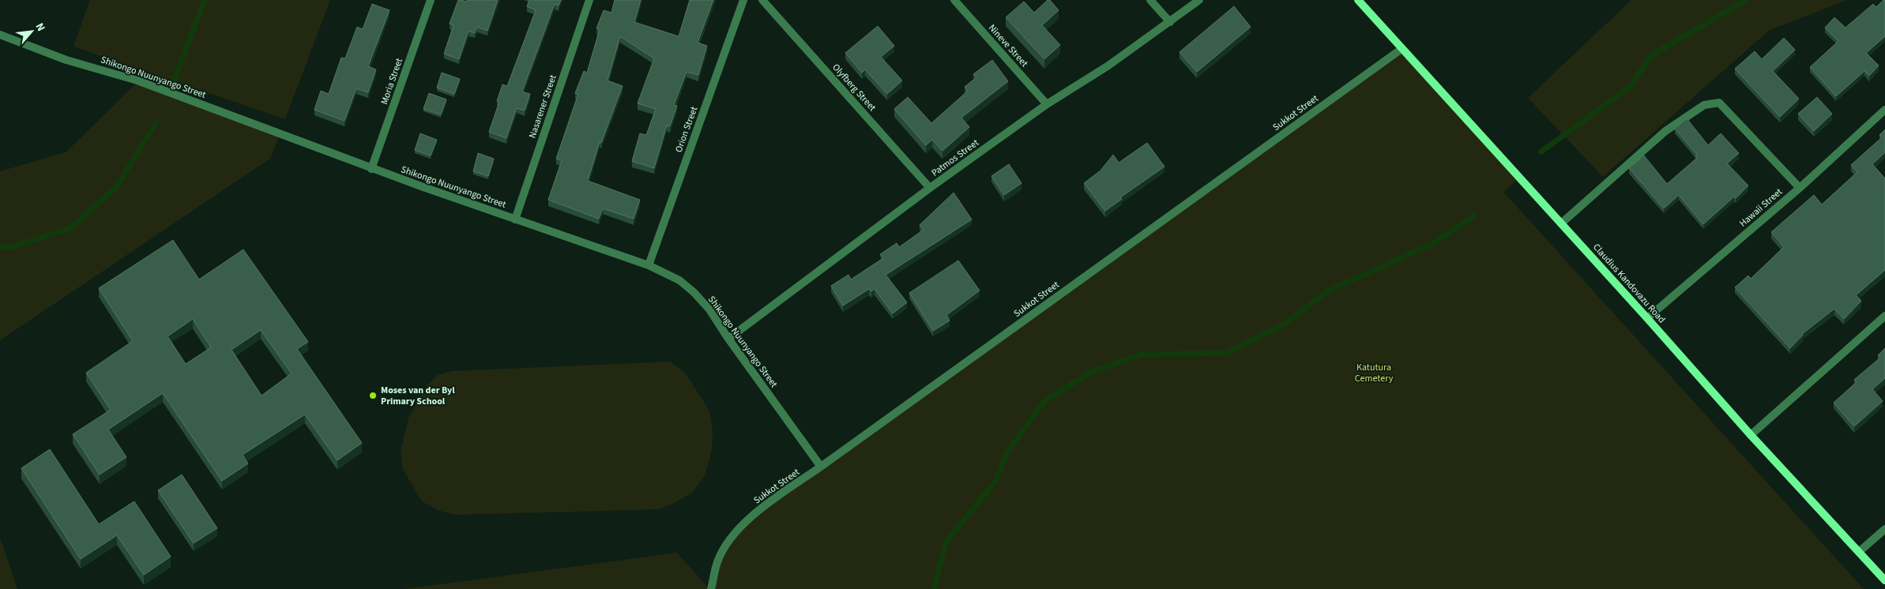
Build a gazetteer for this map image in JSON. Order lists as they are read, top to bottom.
{
  "streets": {
    "street": [
      "Nineve Street",
      "Shikongo Nuunyango Street",
      "Moria Street",
      "Olyfberg Street",
      "Nasarener Street",
      "Sukkot Street",
      "Orion Street",
      "Patmos Street",
      "Hawaii Street",
      "Claudius Kandovazu Road"
    ]
  },
  "crossings": [
    ["Nineve Street", "Patmos Street"],
    ["Shikongo Nuunyango Street", "Moria Street"],
    ["Shikongo Nuunyango Street", "Nasarener Street"],
    ["Shikongo Nuunyango Street", "Sukkot Street"],
    ["Shikongo Nuunyango Street", "Orion Street"],
    ["Shikongo Nuunyango Street", "Patmos Street"],
    ["Olyfberg Street", "Patmos Street"],
    ["Sukkot Street", "Claudius Kandovazu Road"],
    ["Hawaii Street", "Claudius Kandovazu Road"]
  ],
  "parks": ["Katutura Cemetery"],
  "places": ["Moses van der Byl Primary School"],
  "north": "top right"
}
